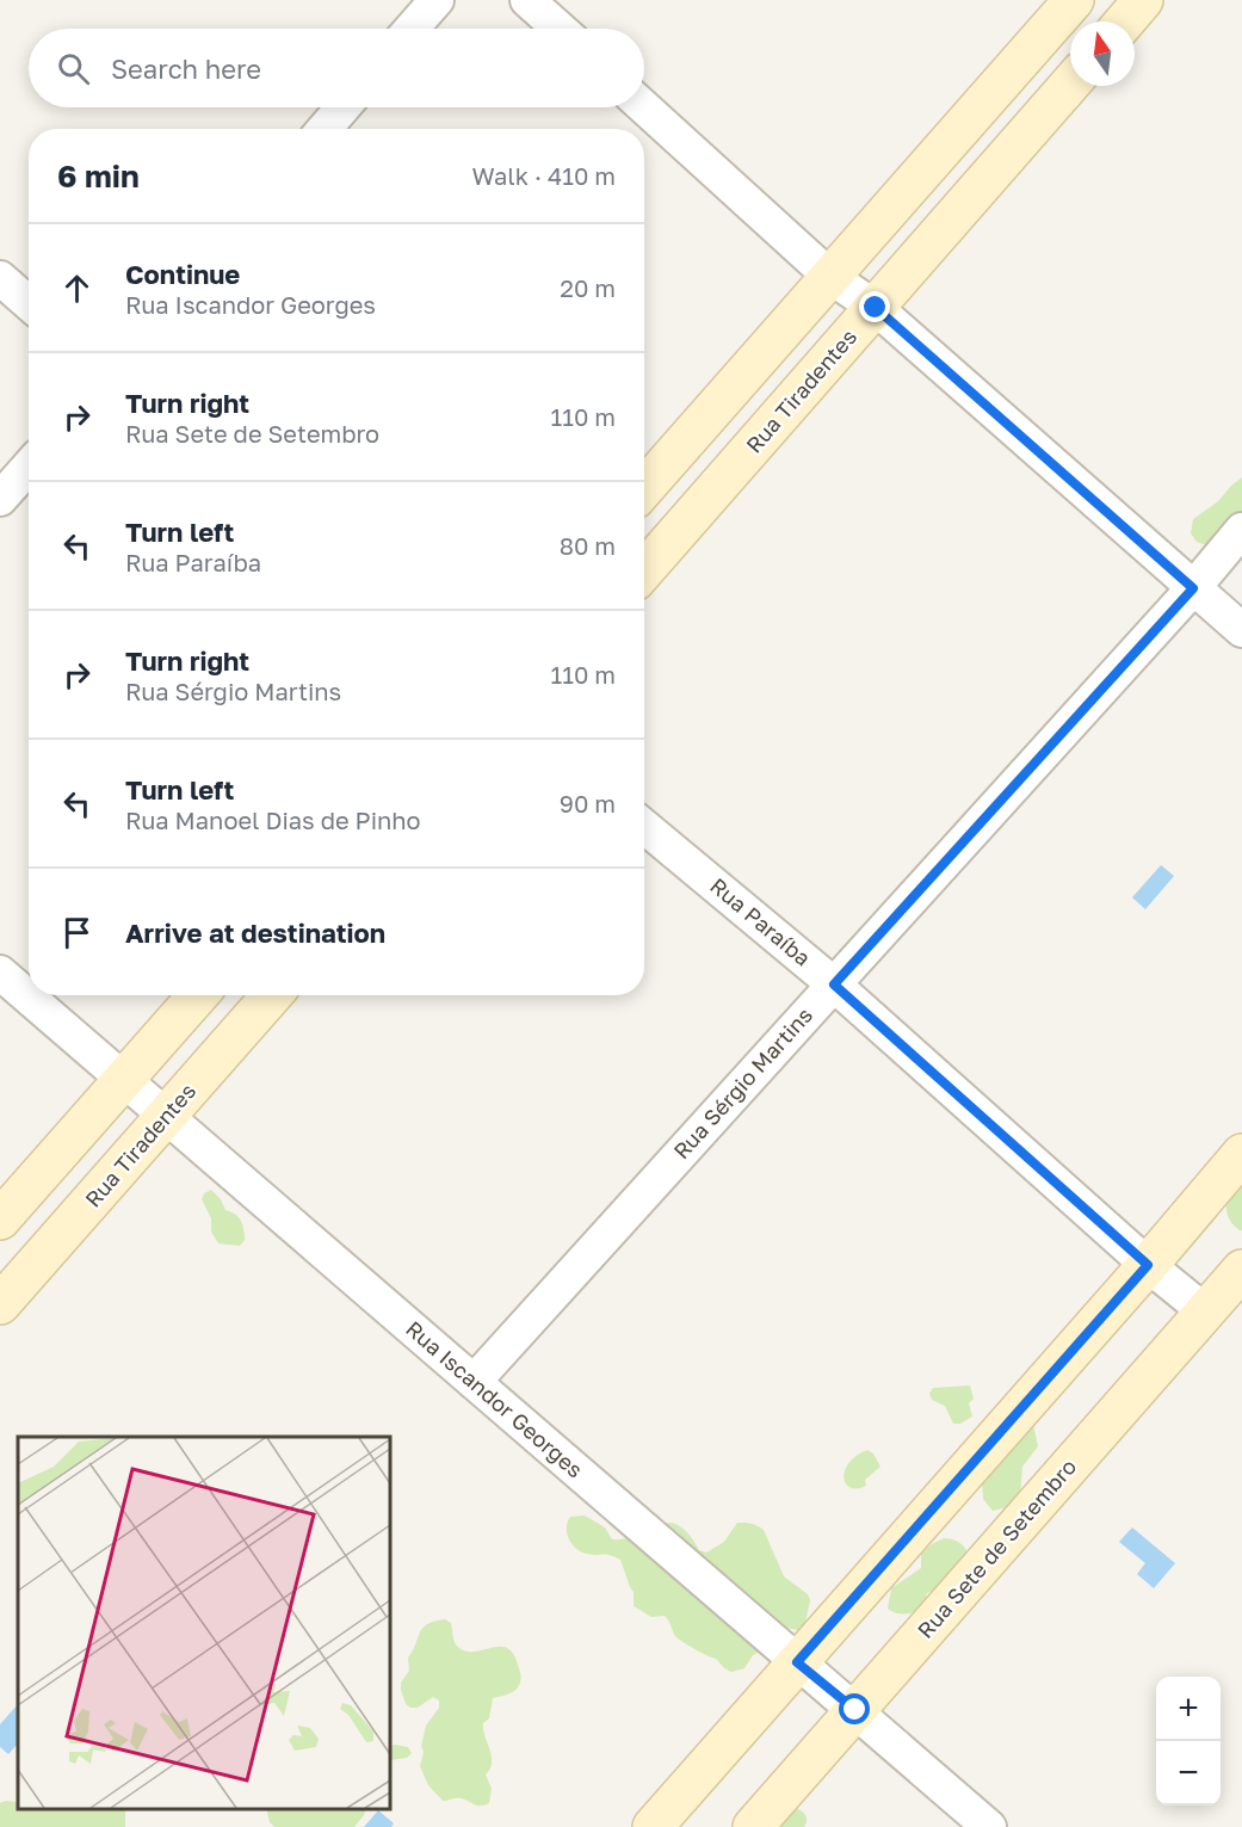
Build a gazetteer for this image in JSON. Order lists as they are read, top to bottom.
{
  "streets": {
    "main road": ["Rua Tiradentes", "Rua Sete de Setembro"],
    "street": ["Rua Paraíba", "Rua Sérgio Martins", "Rua Iscandor Georges"]
  },
  "crossings": [
    ["Rua Tiradentes", "Rua Iscandor Georges"],
    ["Rua Paraíba", "Rua Sérgio Martins"],
    ["Rua Paraíba", "Rua Sete de Setembro"],
    ["Rua Sérgio Martins", "Rua Iscandor Georges"],
    ["Rua Iscandor Georges", "Rua Sete de Setembro"]
  ],
  "north": "top",
  "page": {
    "search": "Search here",
    "heading": ["6 min", "Walk · 410 m"],
    "list": [
      ["Continue", "Rua Iscandor Georges", "20 m"],
      ["Turn right", "Rua Sete de Setembro", "110 m"],
      ["Turn left", "Rua Paraíba", "80 m"],
      ["Turn right", "Rua Sérgio Martins", "110 m"],
      ["Turn left", "Rua Manoel Dias de Pinho", "90 m"],
      "Arrive at destination"
    ],
    "map_buttons": ["+", "−"]
  }
}
